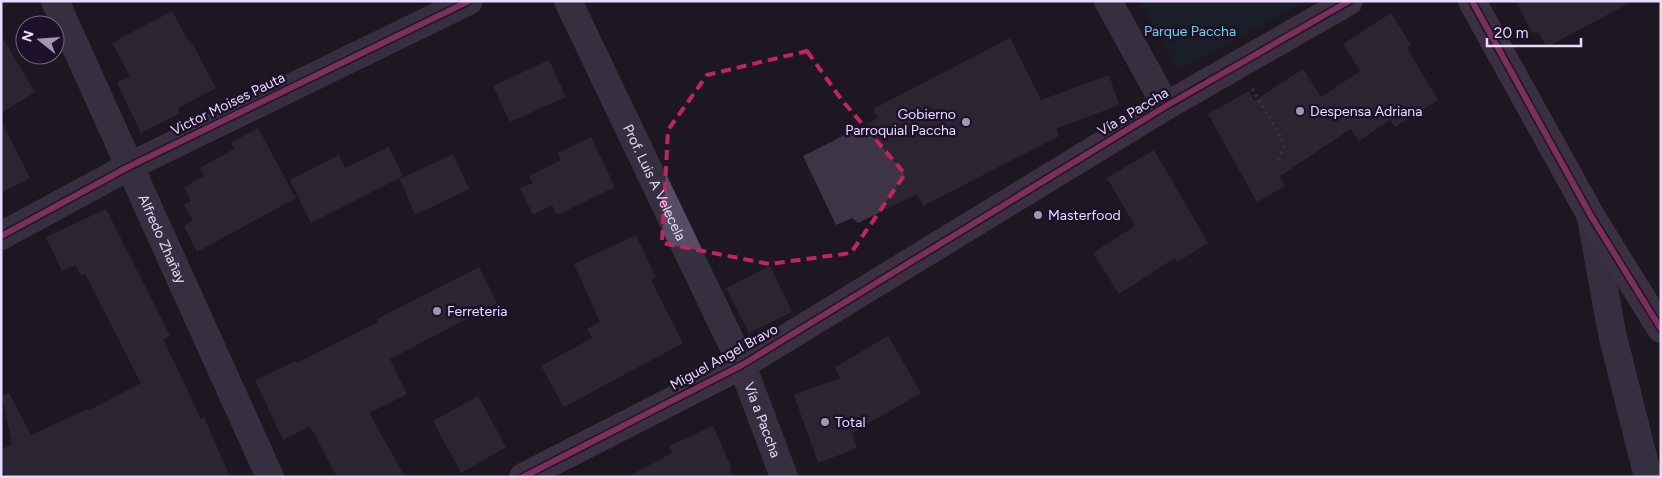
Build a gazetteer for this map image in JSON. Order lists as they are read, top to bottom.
{
  "streets": {
    "main road": ["Vía a Paccha", "Miguel Angel Bravo"],
    "street": ["Victor Moises Pauta", "Prof. Luis A Velecela", "Alfredo Zhañay"]
  },
  "crossings": [
    ["Victor Moises Pauta", "Alfredo Zhañay"],
    ["Vía a Paccha", "Prof. Luis A Velecela"],
    ["Vía a Paccha", "Miguel Angel Bravo"],
    ["Prof. Luis A Velecela", "Miguel Angel Bravo"]
  ],
  "parks": ["Parque Paccha"],
  "places": [
    "Despensa Adriana",
    "Gobierno Parroquial Paccha",
    "Masterfood",
    "Ferreteria",
    "Total"
  ],
  "scale_bar": "20 m",
  "north": "left"
}
